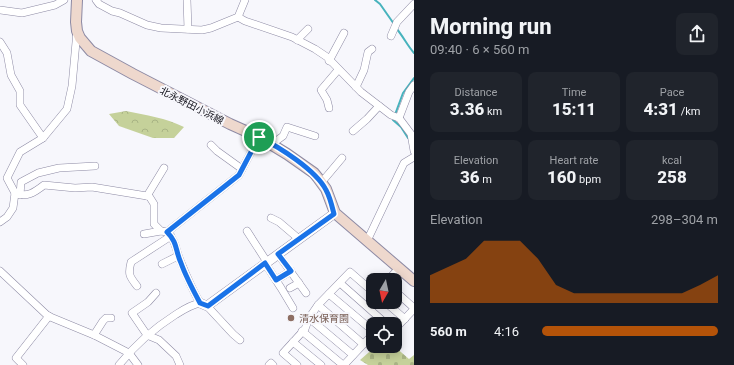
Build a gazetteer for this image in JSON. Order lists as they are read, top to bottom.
{
  "streets": {
    "main road": ["北永野田小浜線"]
  },
  "places": ["清水保育園"],
  "north": "bottom",
  "page": {
    "heading": ["Morning run", "09:40 · 6 × 560 m"],
    "stats": [
      ["Distance", "3.36 km"],
      ["Time", "15:11"],
      ["Pace", "4:31 /km"],
      ["Elevation", "36 m"],
      ["Heart rate", "160 bpm"],
      ["kcal", "258"]
    ],
    "chart": ["Elevation", "298–304 m"],
    "list": [
      {
        "name": "560 m",
        "note": "4:16"
      }
    ]
  }
}
